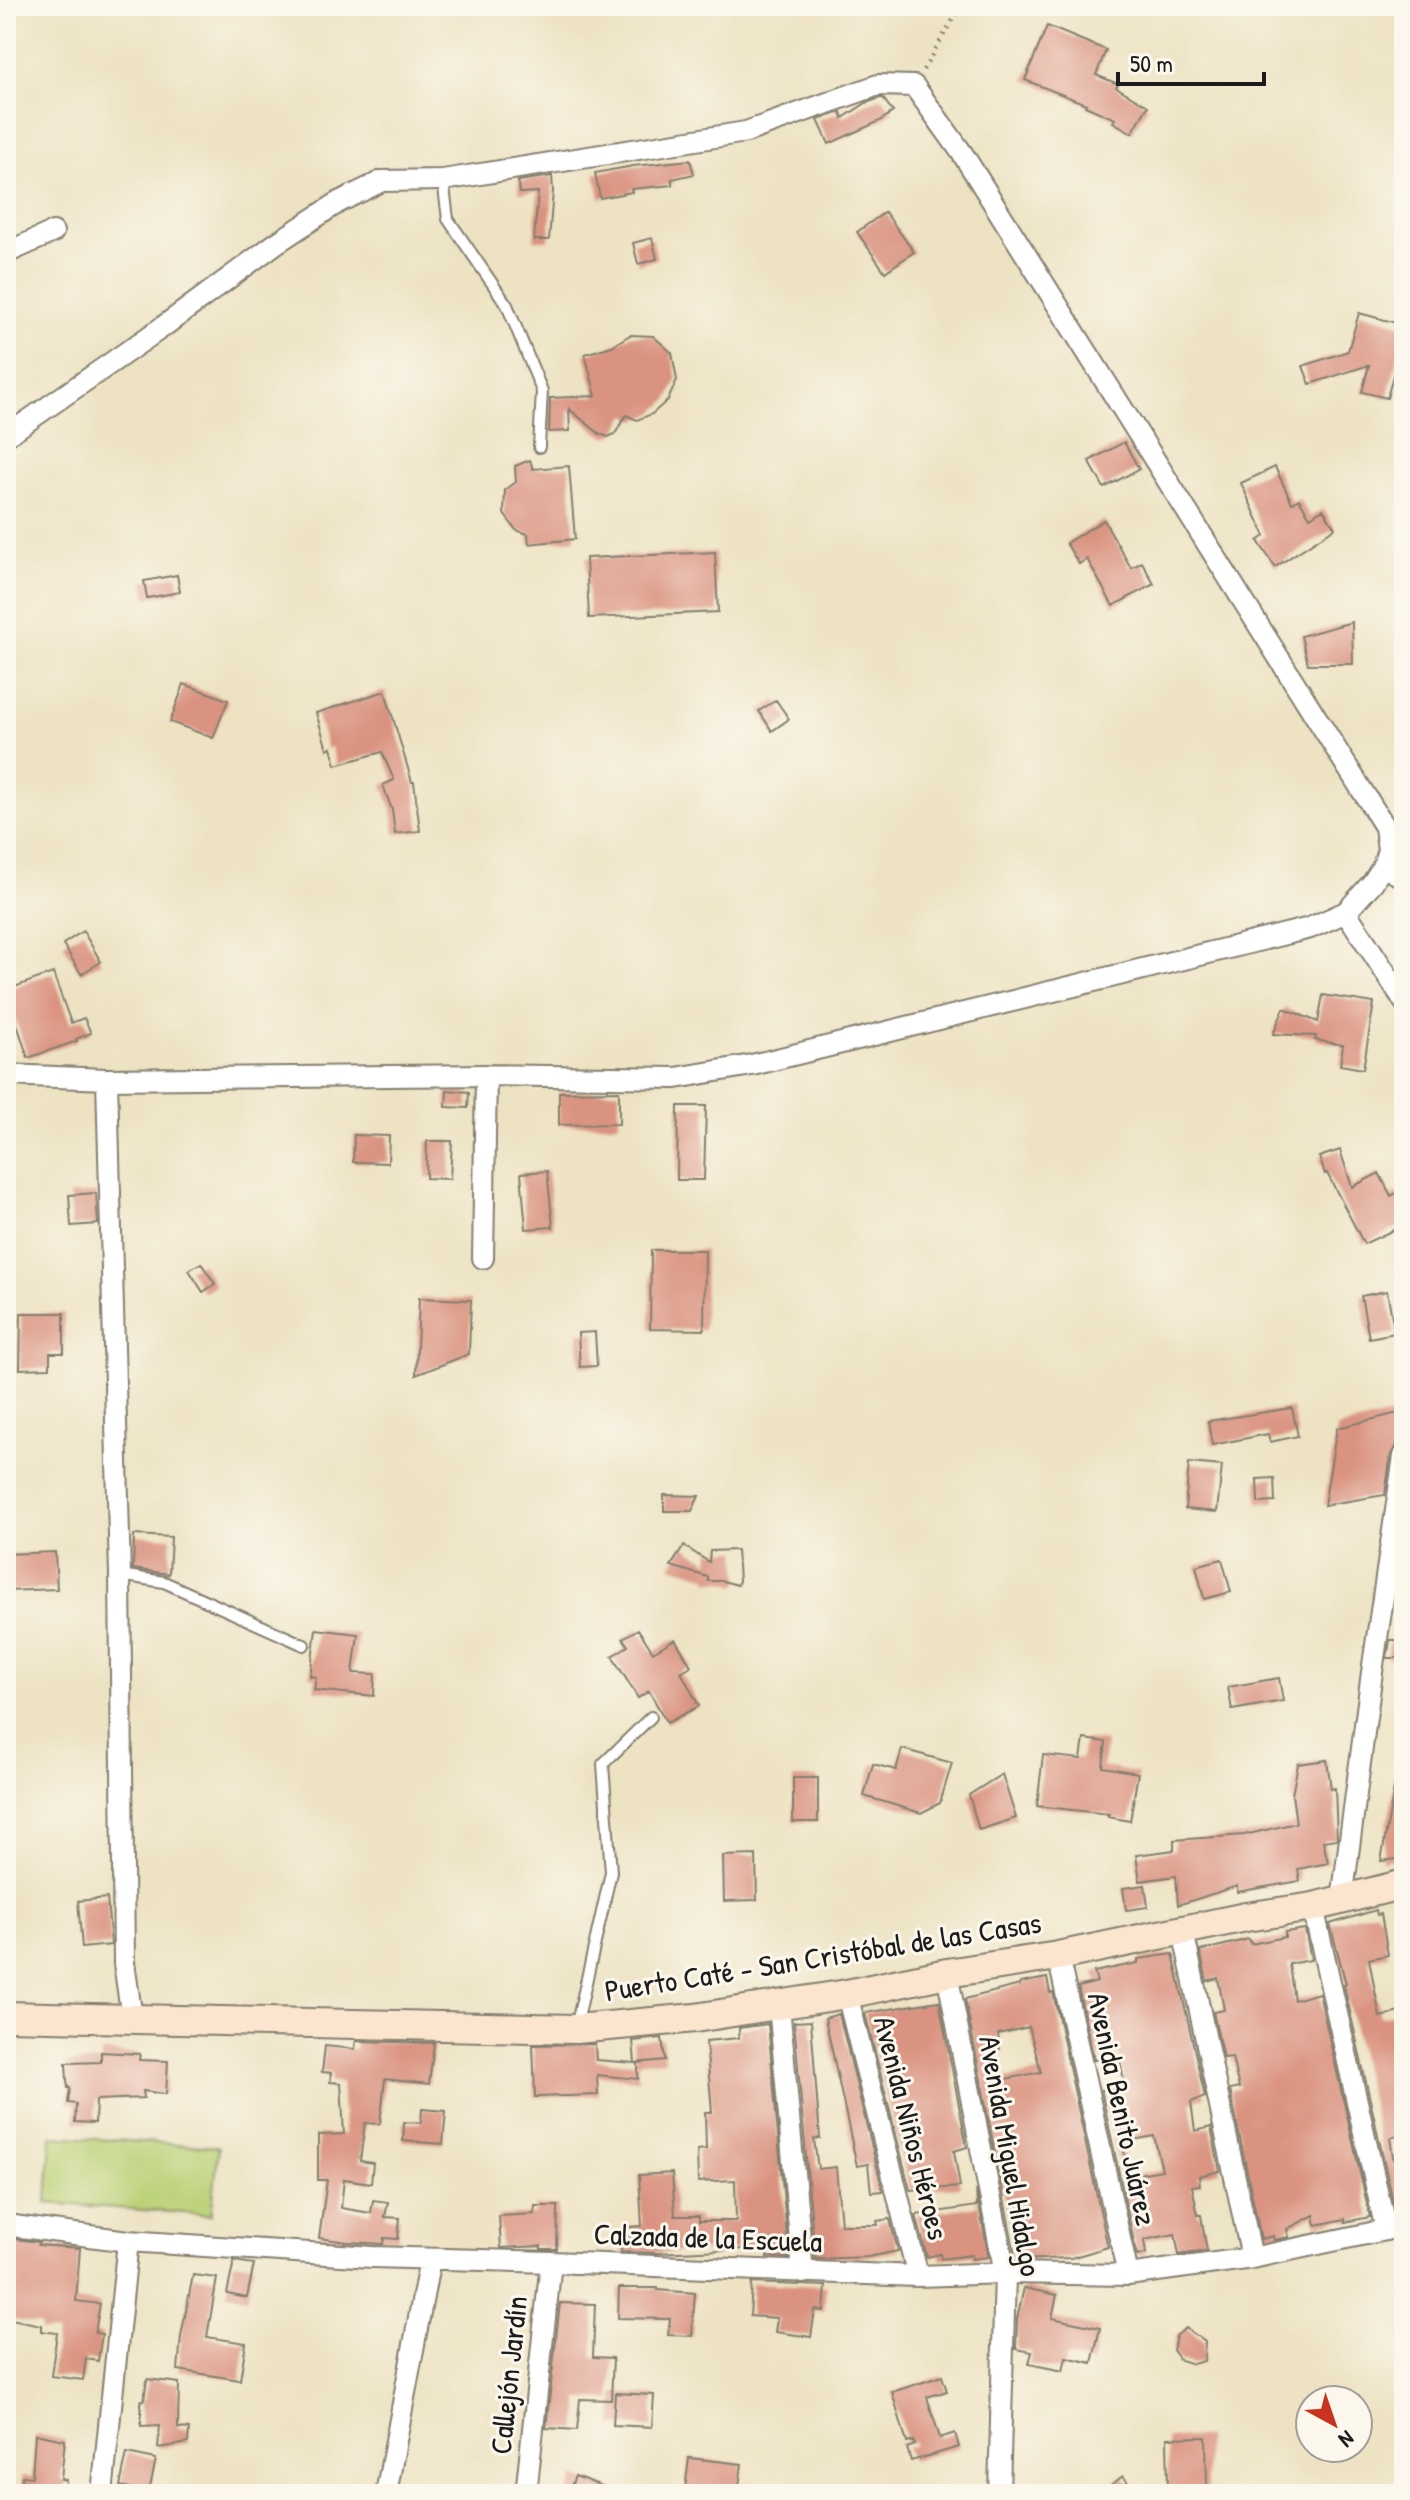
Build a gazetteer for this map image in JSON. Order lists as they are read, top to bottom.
{
  "streets": {
    "main road": ["Puerto Caté - San Cristóbal de las Casas"],
    "street": [
      "Avenida Benito Juárez",
      "Avenida Niños Héroes",
      "Avenida Miguel Hidalgo",
      "Calzada de la Escuela",
      "Callejón Jardín"
    ]
  },
  "crossings": [
    ["Puerto Caté - San Cristóbal de las Casas", "Avenida Benito Juárez"],
    ["Puerto Caté - San Cristóbal de las Casas", "Avenida Niños Héroes"],
    ["Puerto Caté - San Cristóbal de las Casas", "Avenida Miguel Hidalgo"],
    ["Avenida Benito Juárez", "Calzada de la Escuela"],
    ["Avenida Niños Héroes", "Calzada de la Escuela"],
    ["Avenida Miguel Hidalgo", "Calzada de la Escuela"],
    ["Calzada de la Escuela", "Callejón Jardín"]
  ],
  "scale_bar": "50 m",
  "north": "bottom right"
}
